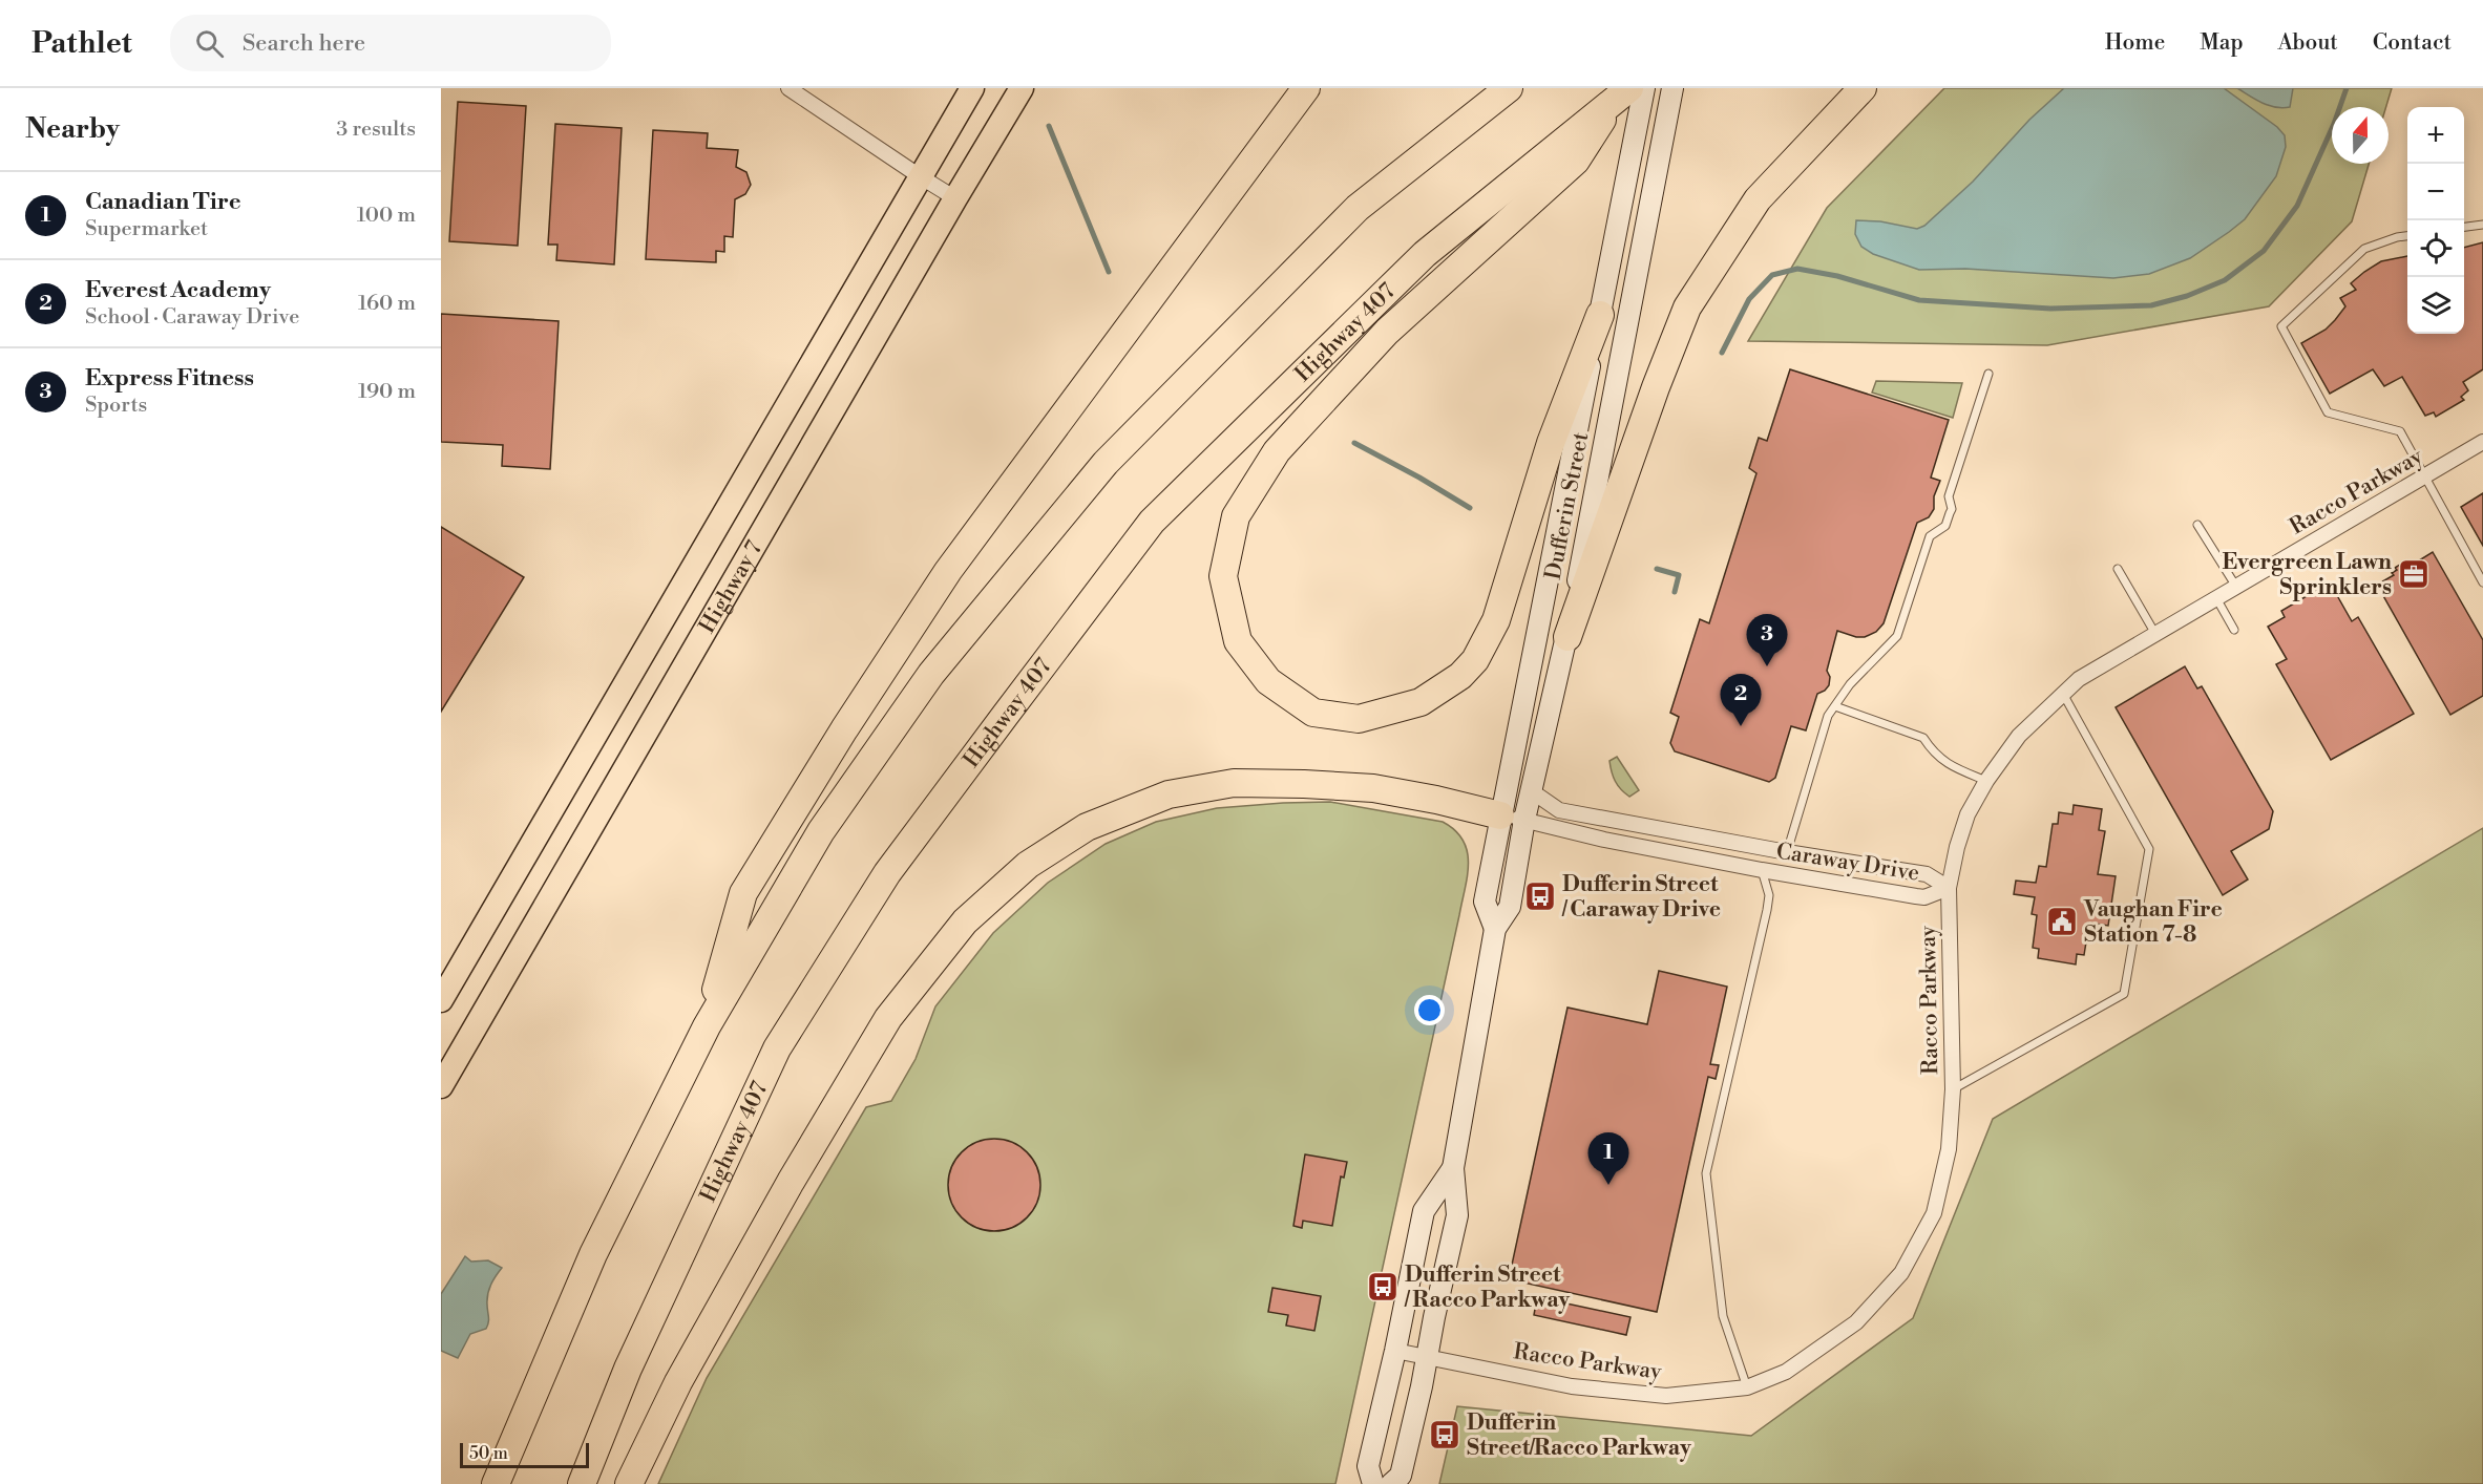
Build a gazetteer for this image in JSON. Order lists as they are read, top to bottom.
{
  "streets": {
    "highway": ["Highway 407"],
    "main road": ["Dufferin Street", "Highway 7"],
    "street": ["Racco Parkway", "Caraway Drive"]
  },
  "crossings": [
    ["Racco Parkway", "Dufferin Street"],
    ["Racco Parkway", "Caraway Drive"],
    ["Dufferin Street", "Caraway Drive"]
  ],
  "places": {
    "office": ["Evergreen Lawn Sprinklers"],
    "bus stop": ["Dufferin Street / Caraway Drive", "Dufferin Street / Racco Parkway", "Dufferin Street/Racco Parkway"],
    "public building": ["Vaughan Fire Station 7-8"]
  },
  "scale_bar": "50 m",
  "north": "top",
  "page": {
    "header": "Pathlet",
    "search": "Search here",
    "nav": [
      "Home",
      "Map",
      "About",
      "Contact"
    ],
    "heading": ["Nearby", "3 results"],
    "map_buttons": ["+", "−"],
    "list": [
      {
        "mark": "1",
        "name": "Canadian Tire",
        "note": "Supermarket",
        "value": "100 m"
      },
      {
        "mark": "2",
        "name": "Everest Academy",
        "note": "School · Caraway Drive",
        "value": "160 m"
      },
      {
        "mark": "3",
        "name": "Express Fitness",
        "note": "Sports",
        "value": "190 m"
      }
    ],
    "pins": ["3", "2", "1"],
    "scale": "50 m"
  }
}
